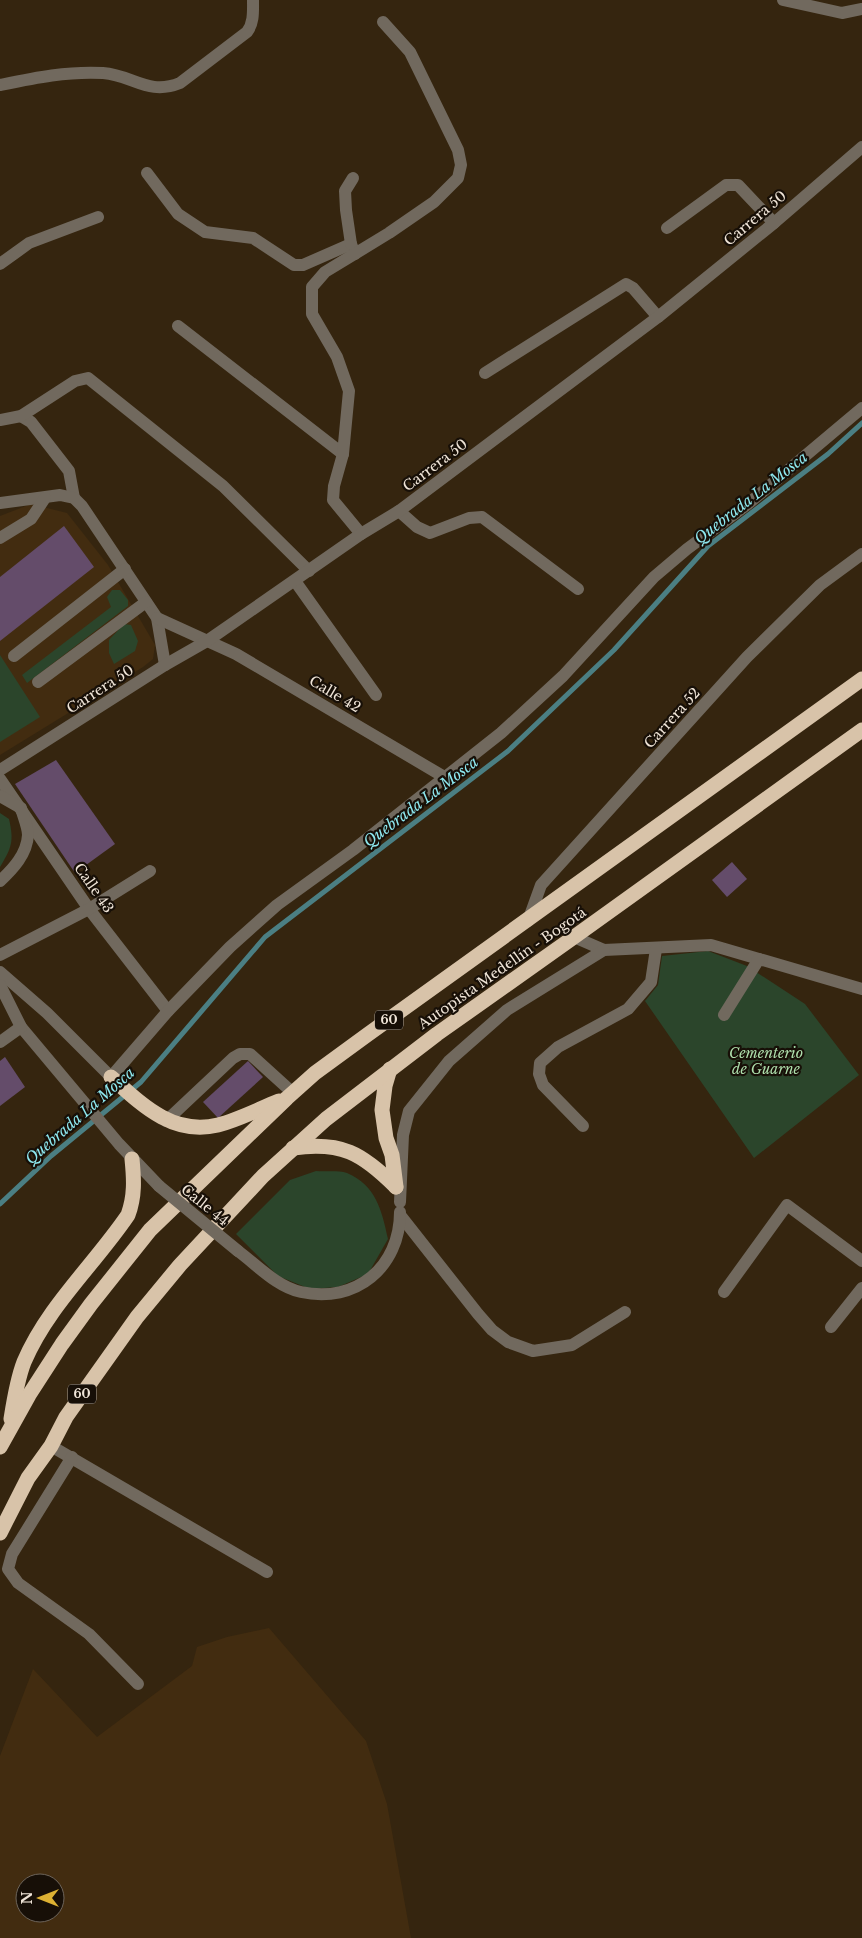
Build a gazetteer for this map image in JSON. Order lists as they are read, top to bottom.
{
  "streets": {
    "highway": ["Autopista Medellín - Bogotá", "60"],
    "street": [
      "Carrera 50",
      "Calle 42",
      "Carrera 52",
      "Calle 43",
      "Calle 44"
    ]
  },
  "crossings": [
    ["Carrera 50", "Calle 42"],
    ["Carrera 52", "Autopista Medellín - Bogotá"]
  ],
  "water": ["Quebrada La Mosca"],
  "parks": ["Cementerio de Guarne"],
  "north": "left"
}
